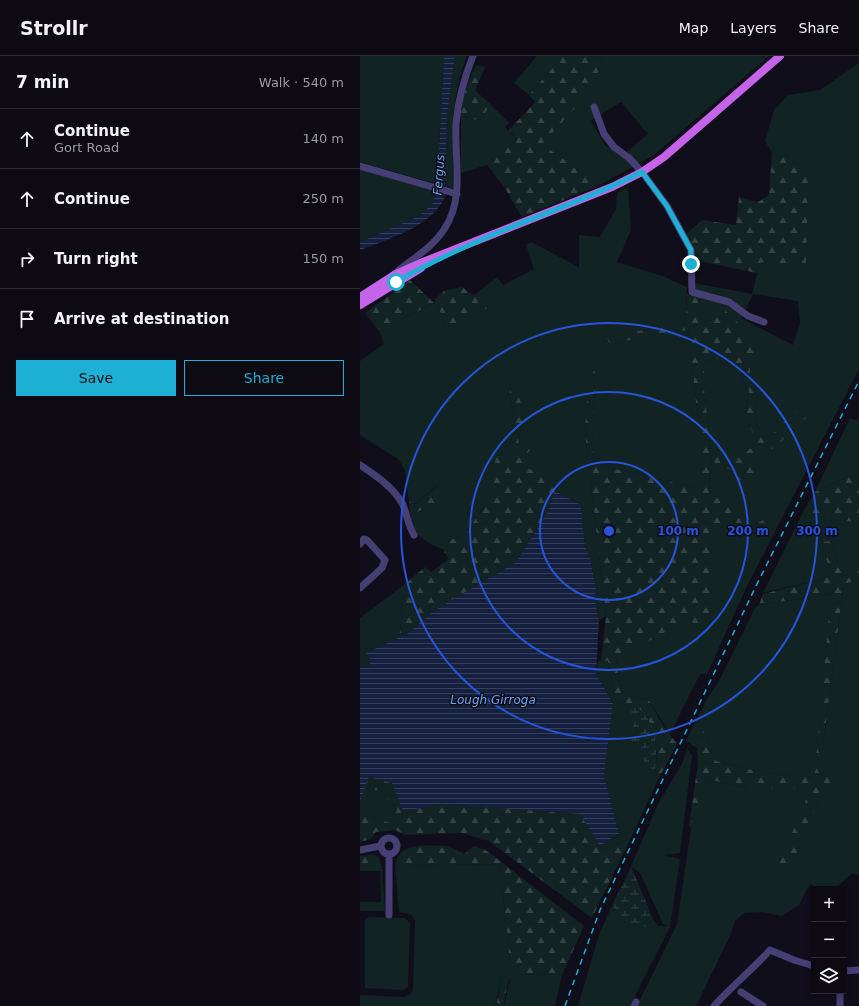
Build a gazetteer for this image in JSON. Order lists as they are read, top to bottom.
{
  "water": ["Fergus", "Lough Girroga"],
  "page": {
    "header": "Strollr",
    "nav": ["Map", "Layers", "Share"],
    "heading": ["7 min", "Walk · 540 m"],
    "list": [
      ["Continue", "Gort Road", "140 m"],
      ["Continue", "250 m"],
      ["Turn right", "150 m"],
      "Arrive at destination"
    ],
    "buttons": ["Save", "Share"],
    "map_buttons": ["+", "−"]
  },
  "rings": ["100 m", "200 m", "300 m"]
}
